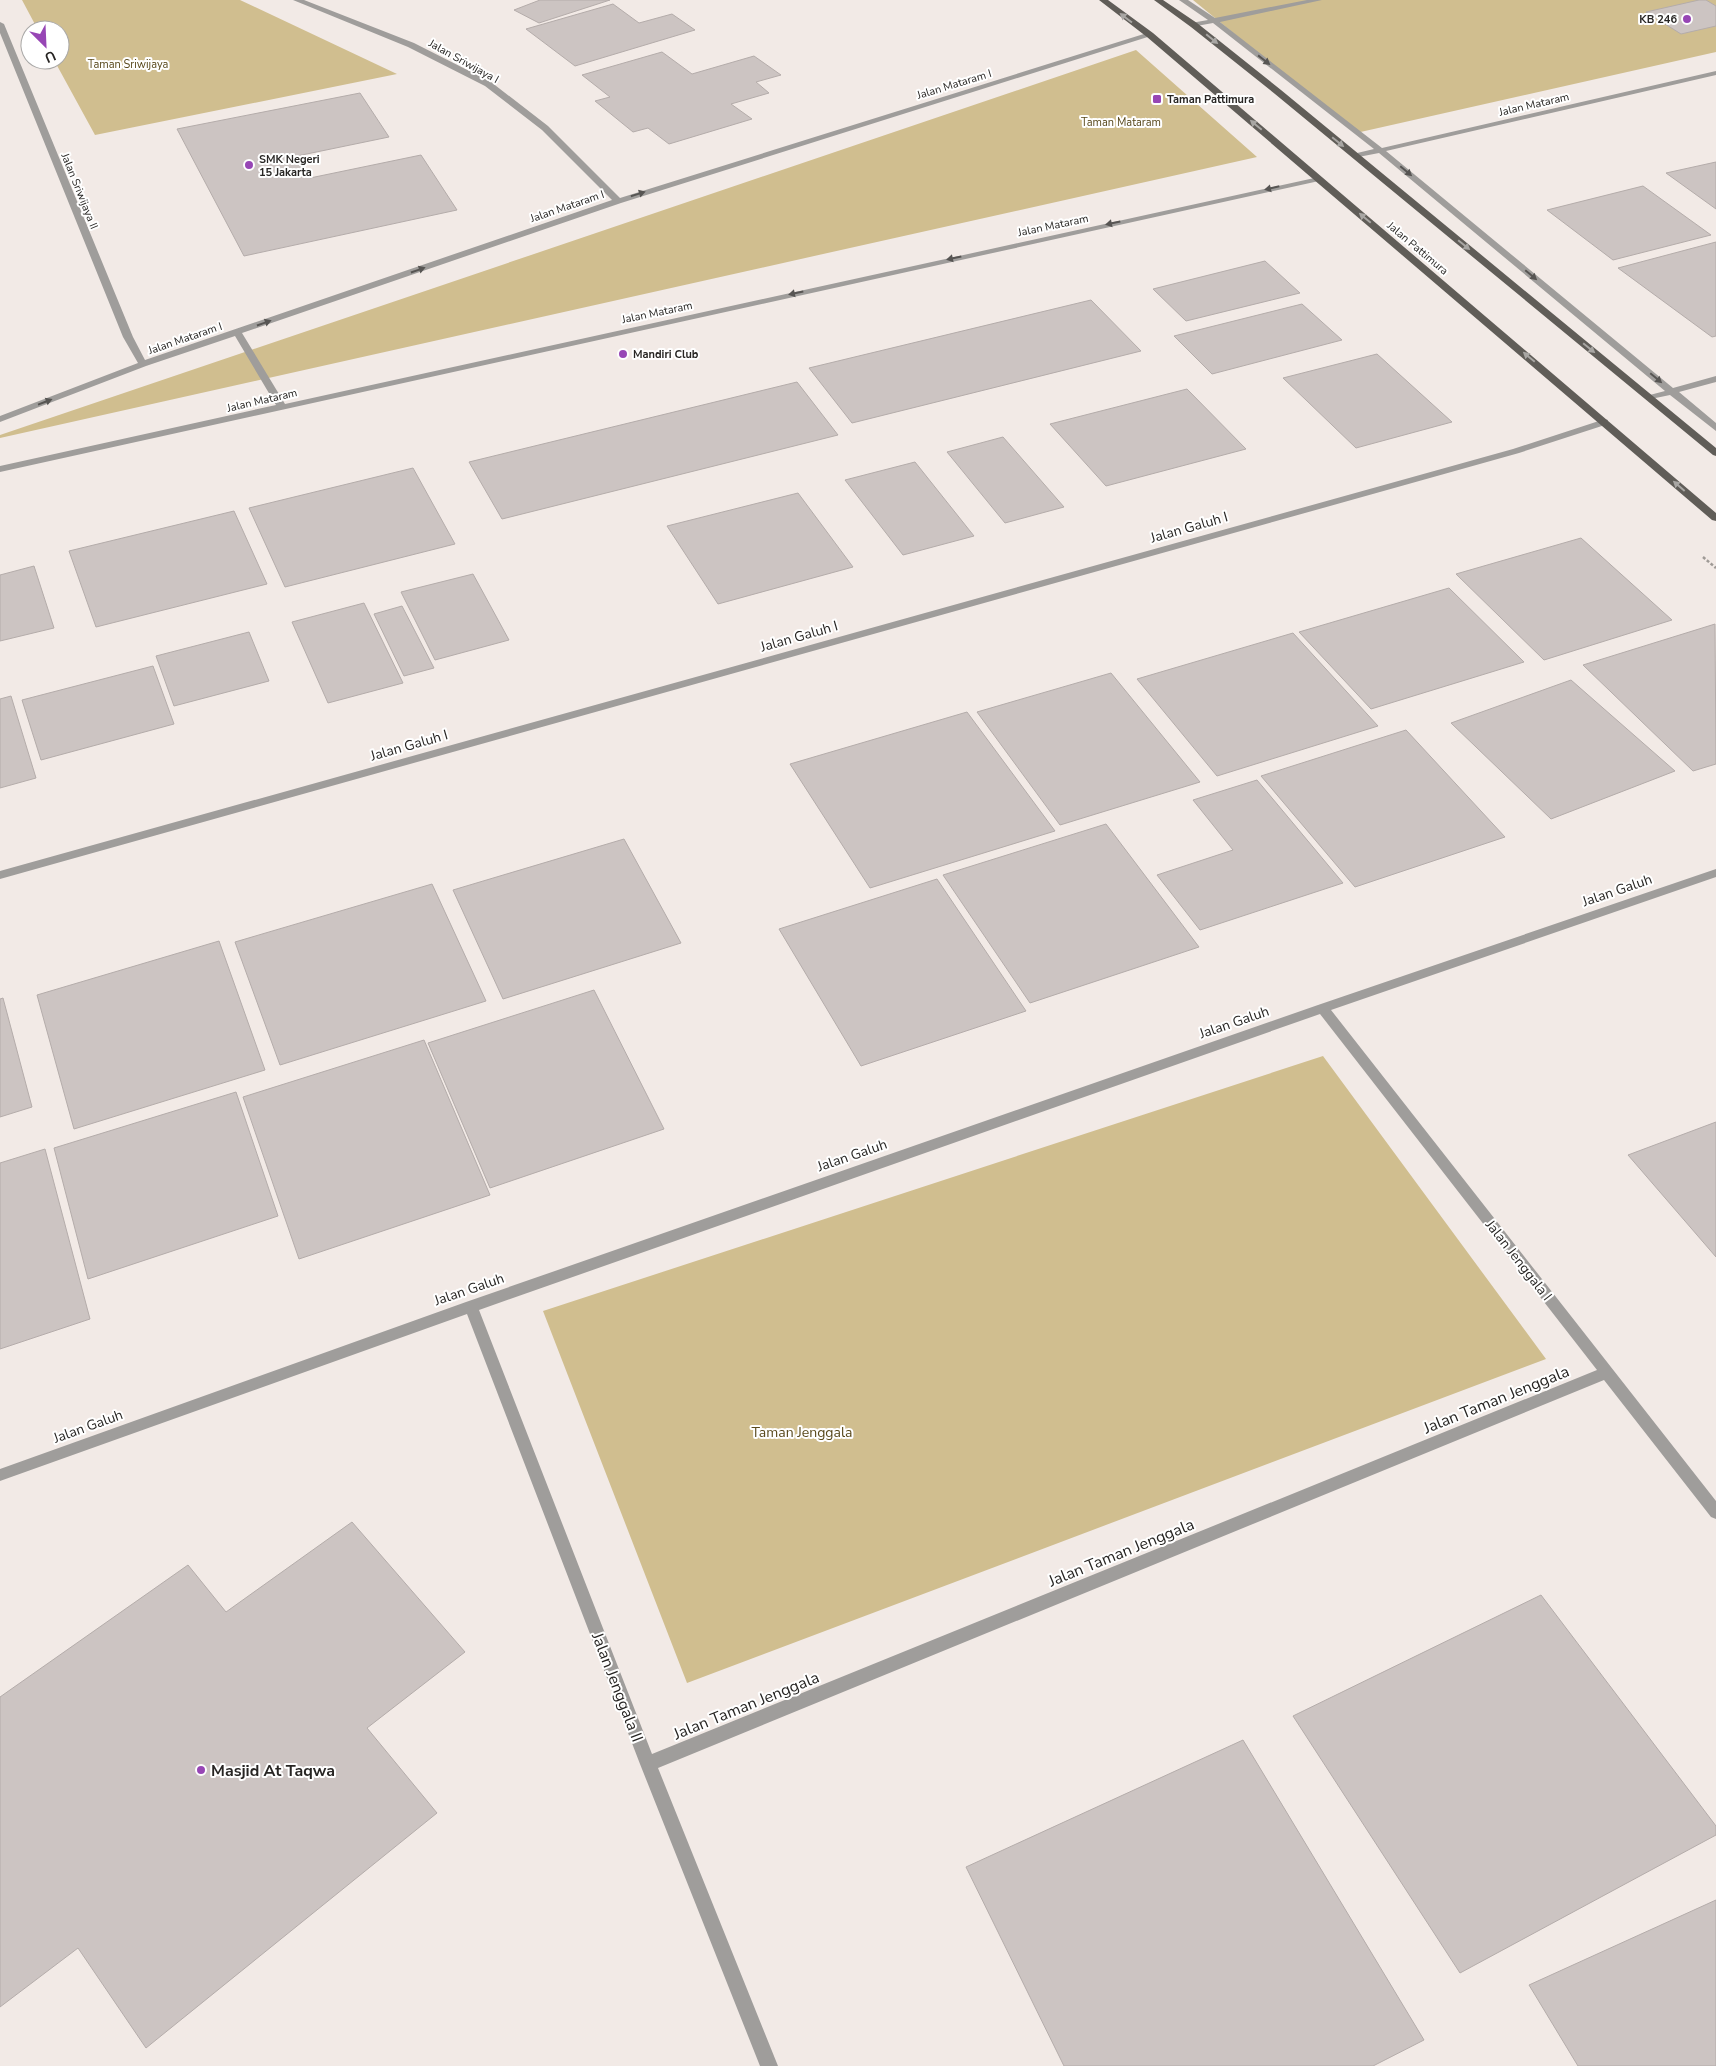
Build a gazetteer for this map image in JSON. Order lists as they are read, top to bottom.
{
  "streets": {
    "main road": ["Jalan Pattimura"],
    "street": [
      "Jalan Sriwijaya I",
      "Jalan Mataram I",
      "Jalan Mataram",
      "Jalan Sriwijaya II",
      "Jalan Galuh I",
      "Jalan Galuh",
      "Jalan Jenggala I",
      "Jalan Taman Jenggala",
      "Jalan Jenggala II"
    ]
  },
  "crossings": [
    ["Jalan Sriwijaya I", "Jalan Mataram I"],
    ["Jalan Mataram I", "Jalan Sriwijaya II"],
    ["Jalan Mataram I", "Jalan Pattimura"],
    ["Jalan Mataram", "Jalan Pattimura"],
    ["Jalan Pattimura", "Jalan Galuh I"],
    ["Jalan Galuh", "Jalan Jenggala I"],
    ["Jalan Galuh", "Jalan Jenggala II"],
    ["Jalan Jenggala I", "Jalan Taman Jenggala"],
    ["Jalan Taman Jenggala", "Jalan Jenggala II"]
  ],
  "one_way": ["Jalan Mataram I", "Jalan Mataram"],
  "parks": ["Taman Sriwijaya", "Taman Mataram", "Taman Jenggala"],
  "places": {
    "other": [
      "KB 246",
      "SMK Negeri 15 Jakarta",
      "Mandiri Club",
      "Masjid At Taqwa"
    ],
    "transit": ["Taman Pattimura"]
  },
  "north": "bottom right"
}
